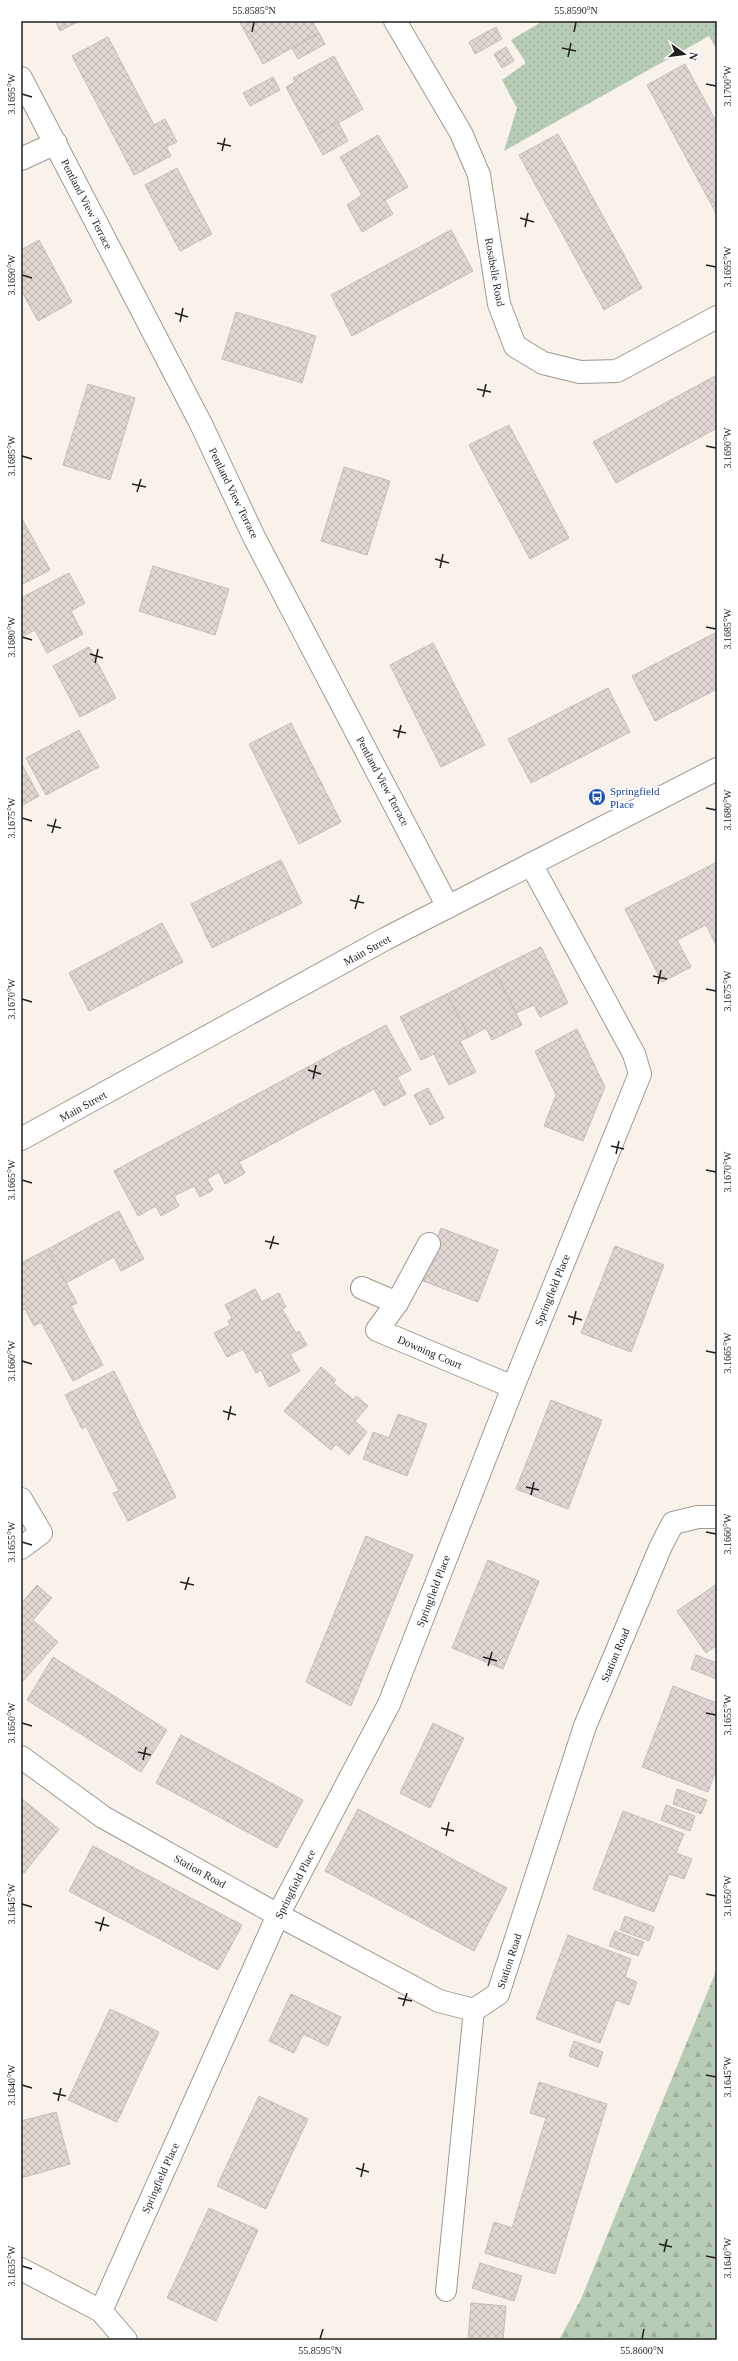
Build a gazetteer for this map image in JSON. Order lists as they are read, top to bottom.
{
  "streets": {
    "street": [
      "Pentland View Terrace",
      "Rosabelle Road",
      "Main Street",
      "Springfield Place",
      "Downing Court",
      "Station Road"
    ]
  },
  "crossings": [
    ["Pentland View Terrace", "Main Street"],
    ["Main Street", "Springfield Place"],
    ["Springfield Place", "Downing Court"],
    ["Springfield Place", "Station Road"]
  ],
  "places": {
    "bus stop": ["Springfield Place"]
  },
  "north": "right",
  "coordinates": [
    "55.8585°N",
    "55.8590°N",
    "3.1700°W",
    "3.1695°W",
    "3.1690°W",
    "3.1685°W",
    "3.1680°W",
    "3.1675°W",
    "3.1670°W",
    "3.1665°W",
    "3.1660°W",
    "3.1655°W",
    "3.1650°W",
    "3.1645°W",
    "3.1640°W",
    "3.1635°W",
    "55.8595°N",
    "55.8600°N"
  ]
}
